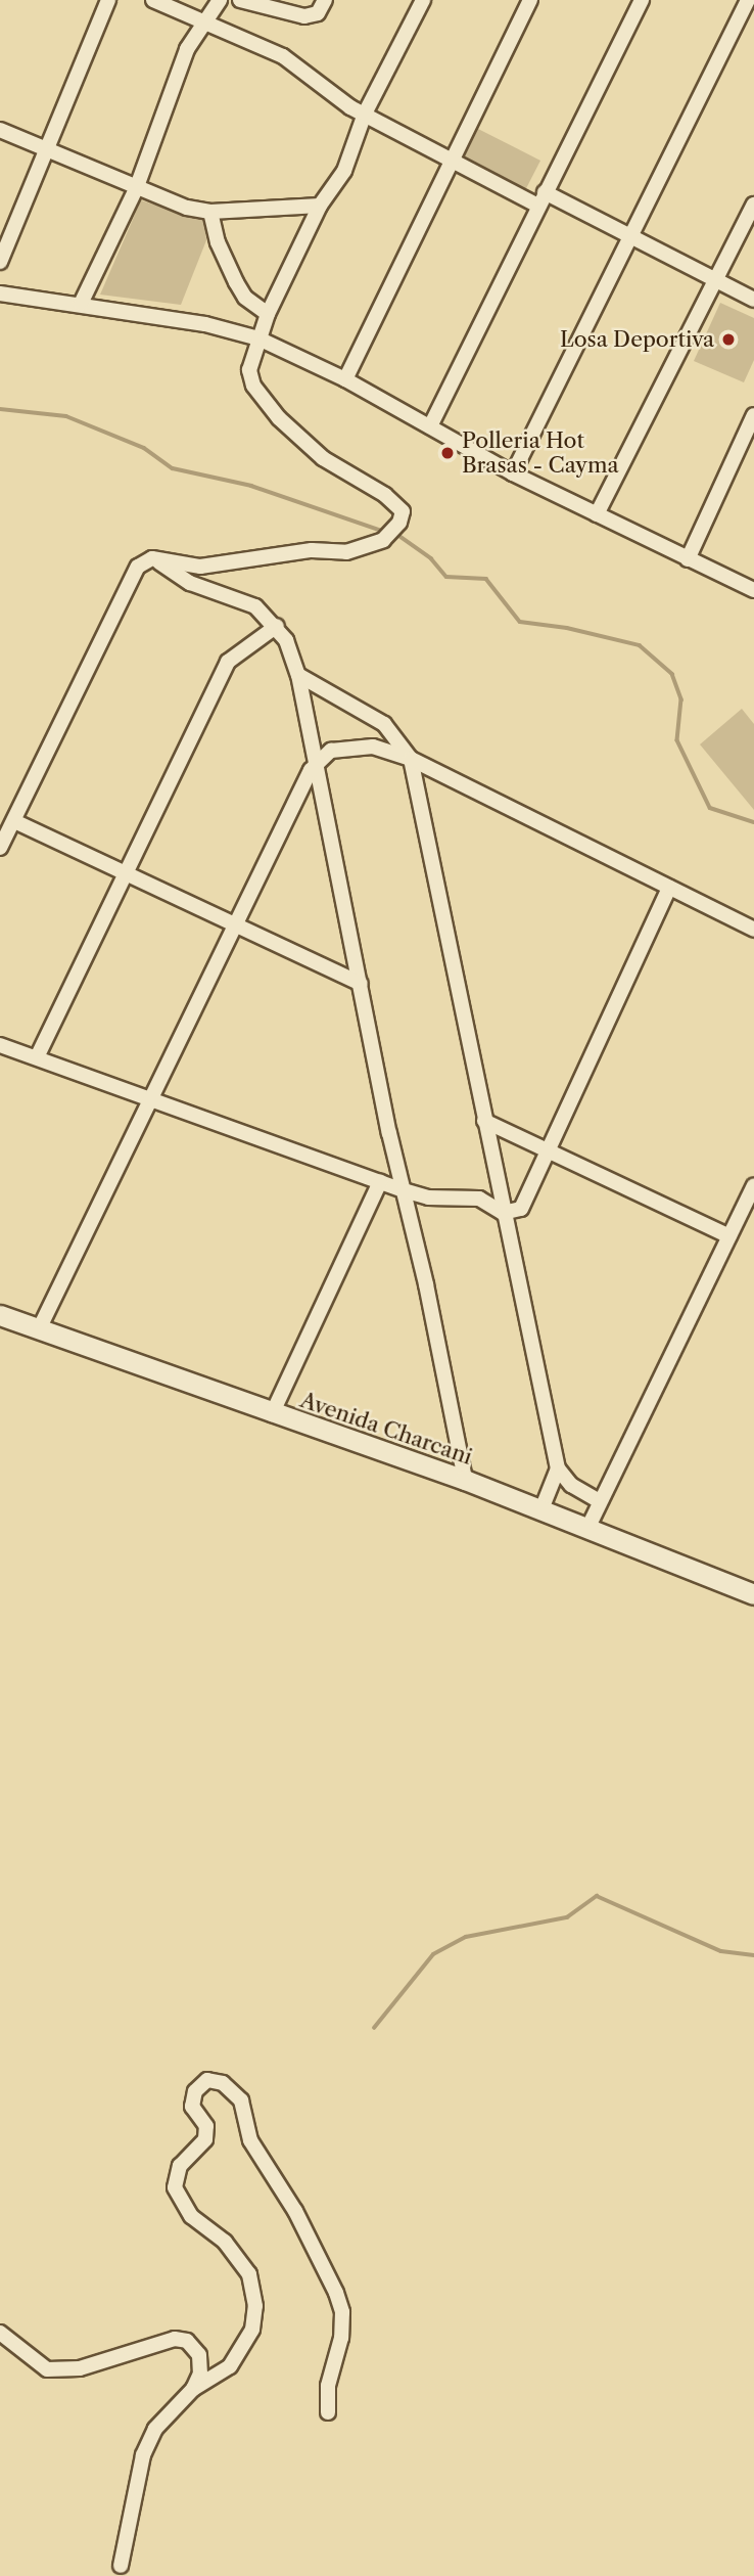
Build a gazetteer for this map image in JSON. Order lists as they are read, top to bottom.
{
  "streets": {
    "main road": ["Avenida Charcani"]
  },
  "places": ["Losa Deportiva", "Polleria Hot Brasas - Cayma"]
}
